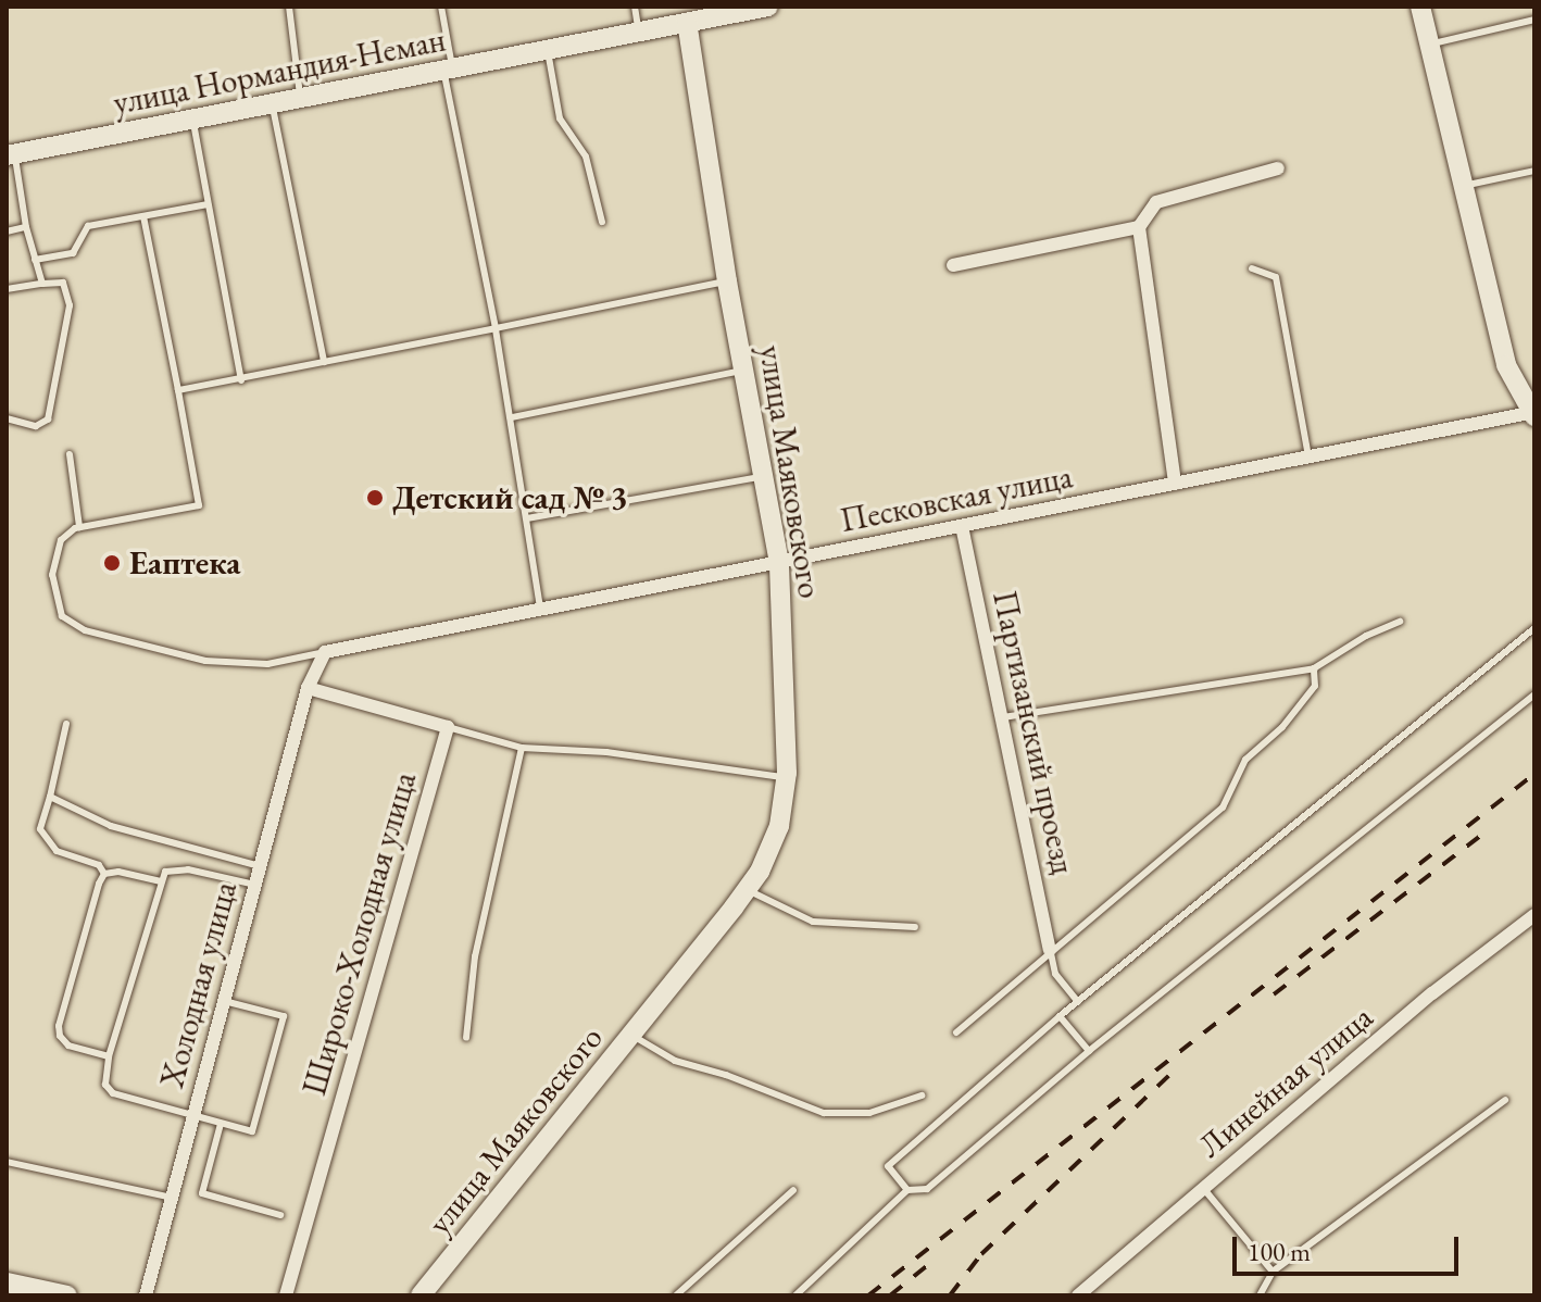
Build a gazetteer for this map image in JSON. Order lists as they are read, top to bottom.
{
  "streets": {
    "street": [
      "улица Нормандия-Неман",
      "улица Маяковского",
      "Песковская улица",
      "Партизанский проезд",
      "Широко-Холодная улица",
      "Холодная улица",
      "Линейная улица"
    ]
  },
  "crossings": [
    ["улица Нормандия-Неман", "улица Маяковского"],
    ["улица Маяковского", "Песковская улица"],
    ["Песковская улица", "Партизанский проезд"]
  ],
  "places": ["Детский сад № 3", "Еаптека"],
  "scale_bar": "100 m"
}
